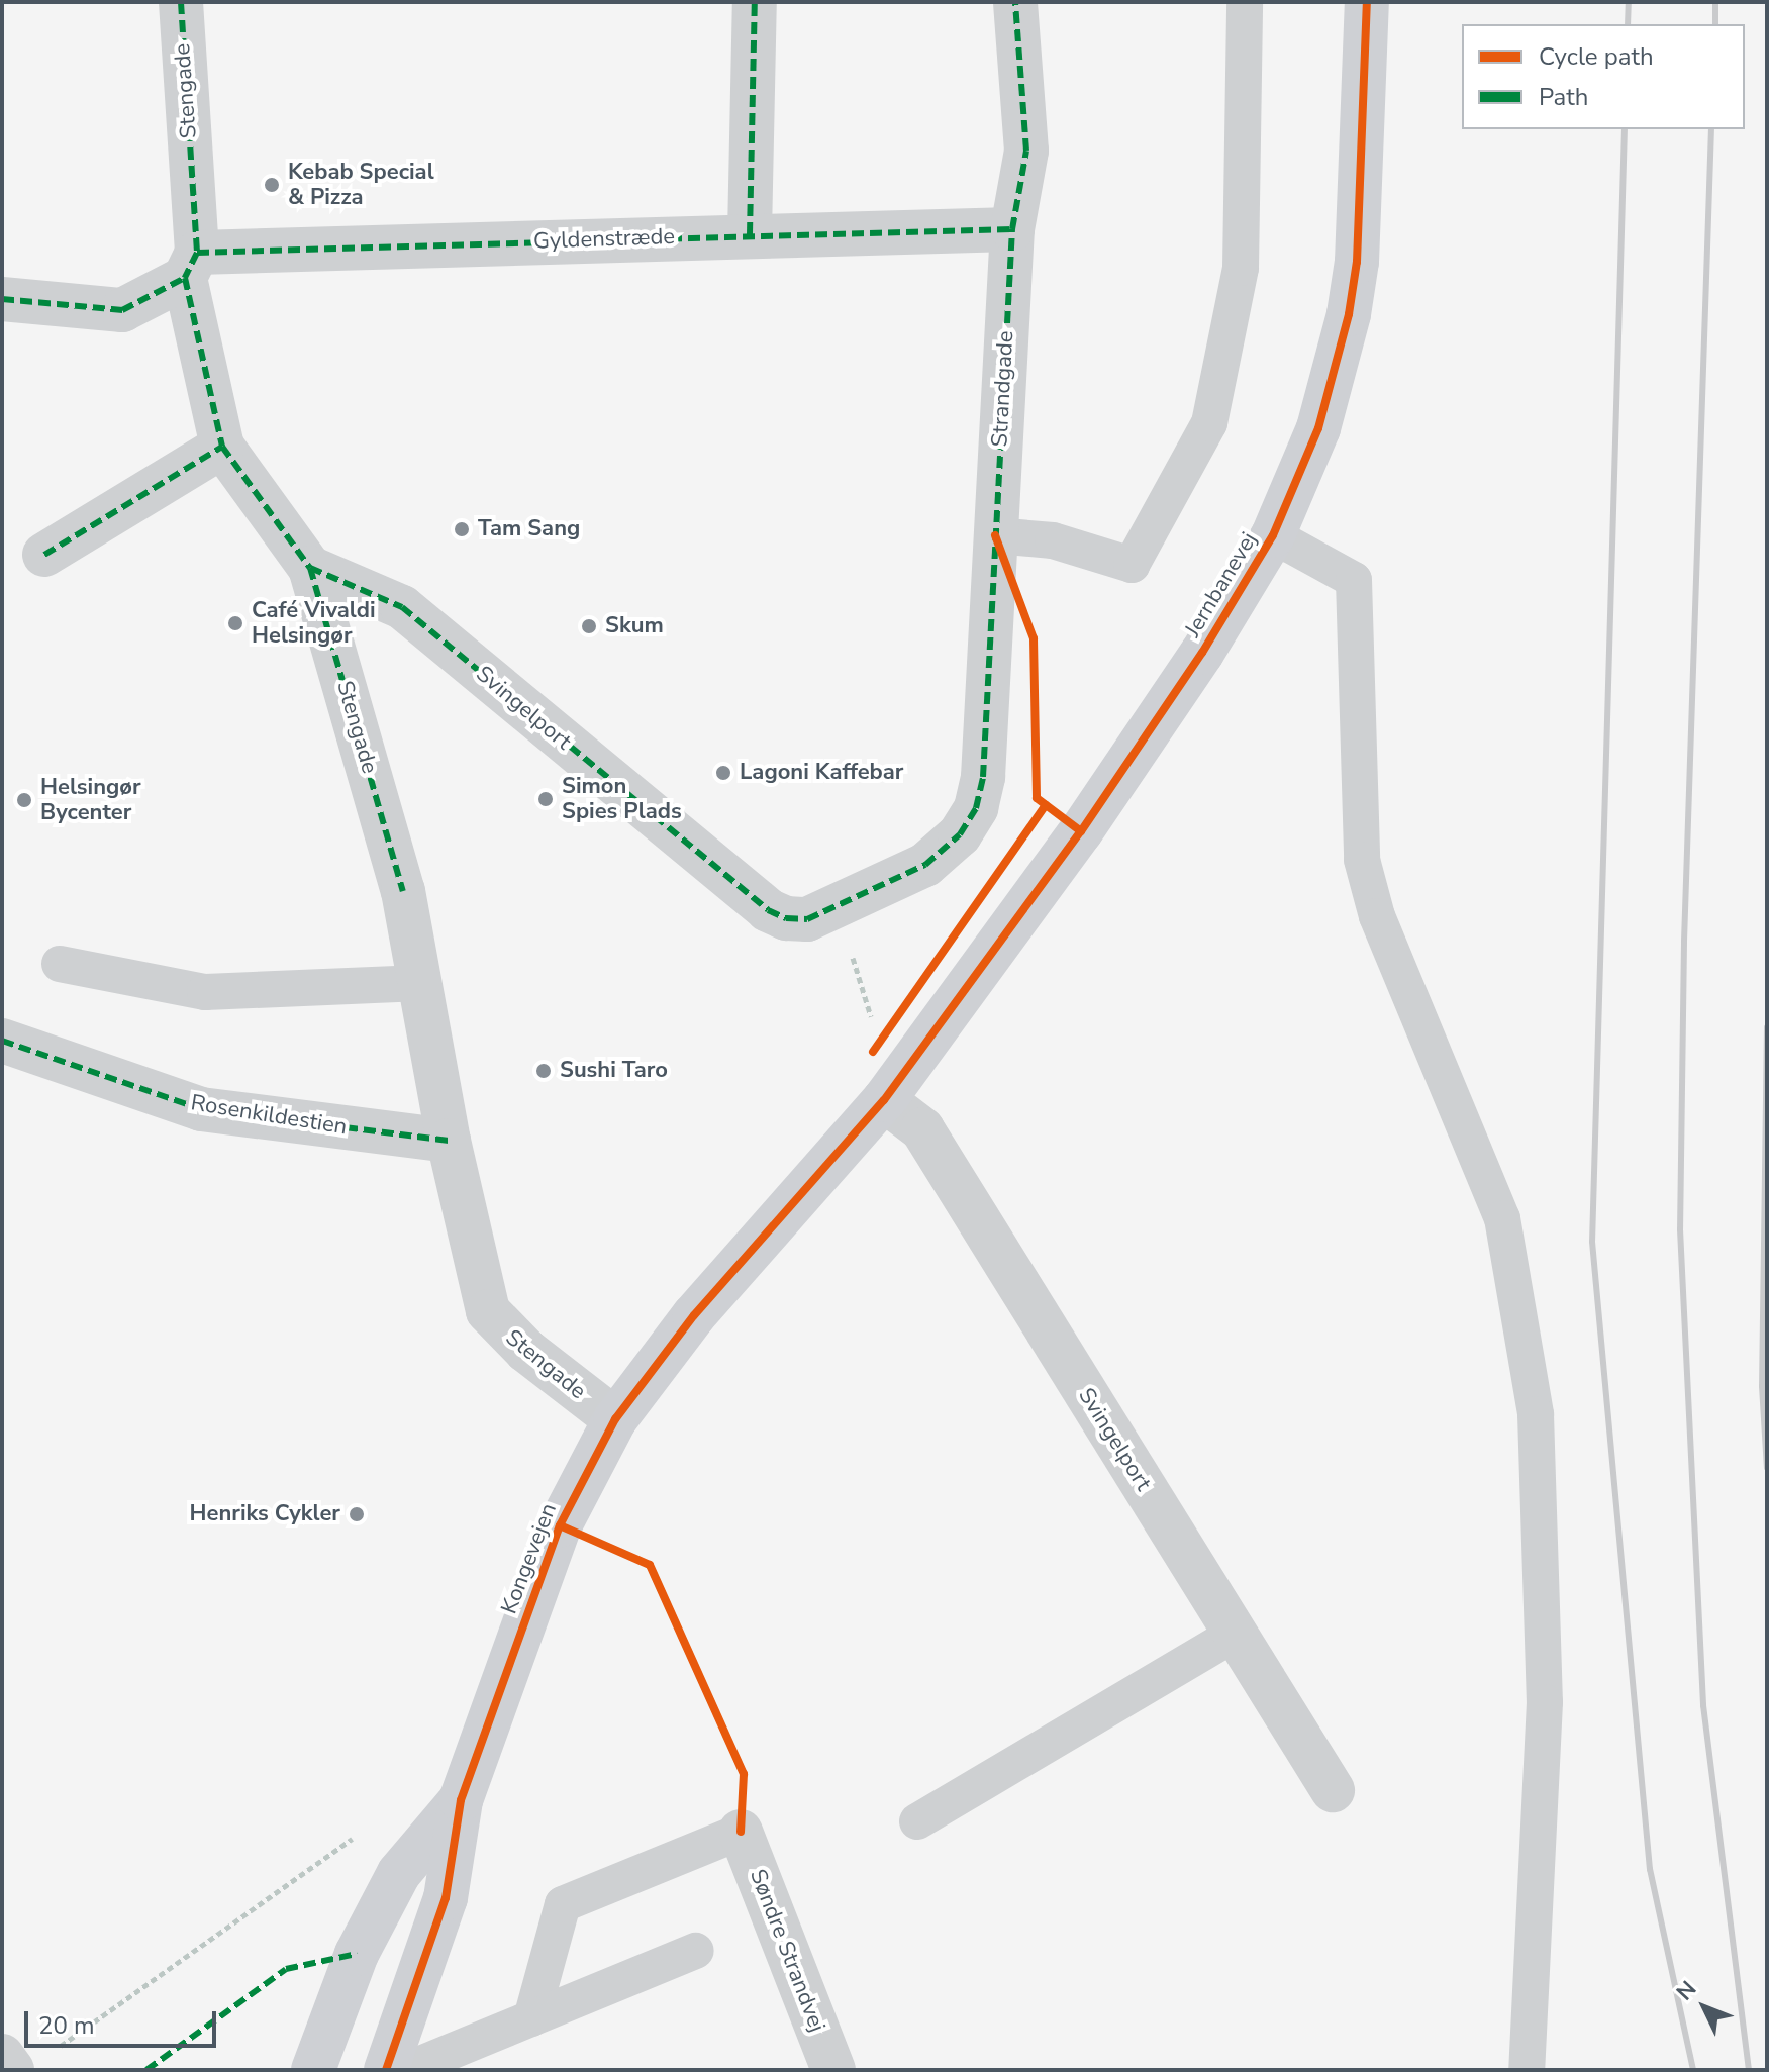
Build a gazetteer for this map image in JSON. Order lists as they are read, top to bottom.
{
  "streets": {
    "main road": ["Jernbanevej", "Kongevejen"],
    "street": [
      "Stengade",
      "Gyldenstræde",
      "Strandgade",
      "Svingelport",
      "Rosenkildestien",
      "Søndre Strandvej"
    ]
  },
  "crossings": [
    ["Stengade", "Gyldenstræde"],
    ["Stengade", "Svingelport"],
    ["Stengade", "Rosenkildestien"],
    ["Stengade", "Kongevejen"],
    ["Gyldenstræde", "Strandgade"],
    ["Strandgade", "Svingelport"],
    ["Jernbanevej", "Svingelport"],
    ["Jernbanevej", "Kongevejen"],
    ["Svingelport", "Kongevejen"]
  ],
  "places": [
    "Kebab Special & Pizza",
    "Tam Sang",
    "Café Vivaldi Helsingør",
    "Skum",
    "Lagoni Kaffebar",
    "Simon Spies Plads",
    "Helsingør Bycenter",
    "Sushi Taro",
    "Henriks Cykler"
  ],
  "legend": ["Cycle path", "Path"],
  "scale_bar": "20 m",
  "north": "top left"
}
